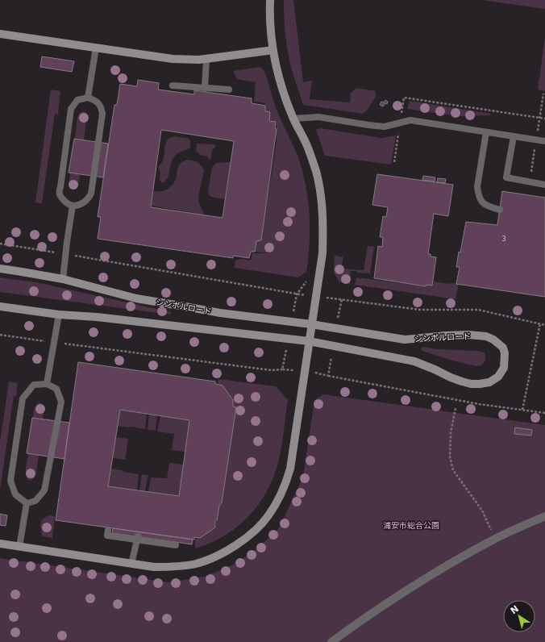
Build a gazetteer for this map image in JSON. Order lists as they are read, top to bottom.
{
  "streets": {
    "street": ["シンボルロード"]
  },
  "parks": ["浦安市総合公園"],
  "house_numbers": ["3"],
  "north": "top left"
}
